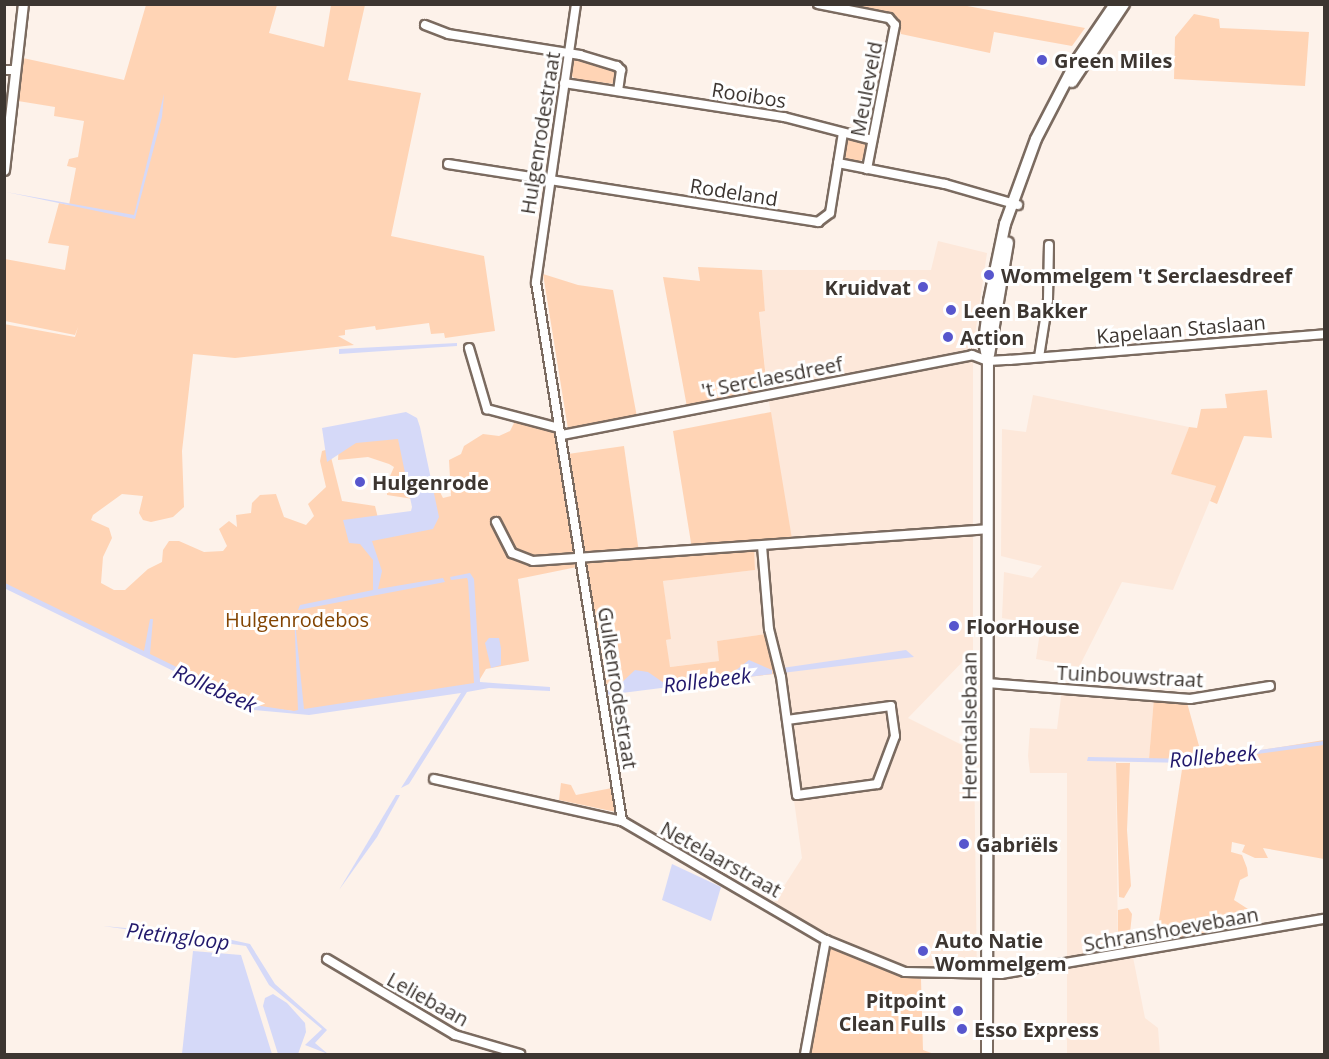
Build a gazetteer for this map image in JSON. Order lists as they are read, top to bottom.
{
  "streets": {
    "main road": ["Herentalsebaan"],
    "street": [
      "Meuleveld",
      "Rooibos",
      "Hulgenrodestraat",
      "Rodeland",
      "Kapelaan Staslaan",
      "'t Serclaesdreef",
      "Tuinbouwstraat",
      "Gulkenrodestraat",
      "Netelaarstraat",
      "Schranshoevebaan",
      "Leliebaan"
    ]
  },
  "crossings": [
    ["Meuleveld", "Rooibos"],
    ["Rooibos", "Hulgenrodestraat"],
    ["Rooibos", "Rodeland"],
    ["Hulgenrodestraat", "Rodeland"],
    ["Hulgenrodestraat", "'t Serclaesdreef"],
    ["Hulgenrodestraat", "Gulkenrodestraat"],
    ["Kapelaan Staslaan", "'t Serclaesdreef"],
    ["Kapelaan Staslaan", "Herentalsebaan"],
    ["'t Serclaesdreef", "Gulkenrodestraat"],
    ["'t Serclaesdreef", "Herentalsebaan"],
    ["Tuinbouwstraat", "Herentalsebaan"],
    ["Gulkenrodestraat", "Netelaarstraat"],
    ["Herentalsebaan", "Netelaarstraat"],
    ["Herentalsebaan", "Schranshoevebaan"],
    ["Netelaarstraat", "Schranshoevebaan"]
  ],
  "water": ["Rollebeek", "Pietingloop"],
  "parks": ["Hulgenrodebos"],
  "places": [
    "Green Miles",
    "Wommelgem 't Serclaesdreef",
    "Kruidvat",
    "Leen Bakker",
    "Action",
    "Hulgenrode",
    "FloorHouse",
    "Gabriëls",
    "Auto Natie Wommelgem",
    "Pitpoint Clean Fulls",
    "Esso Express"
  ]
}
